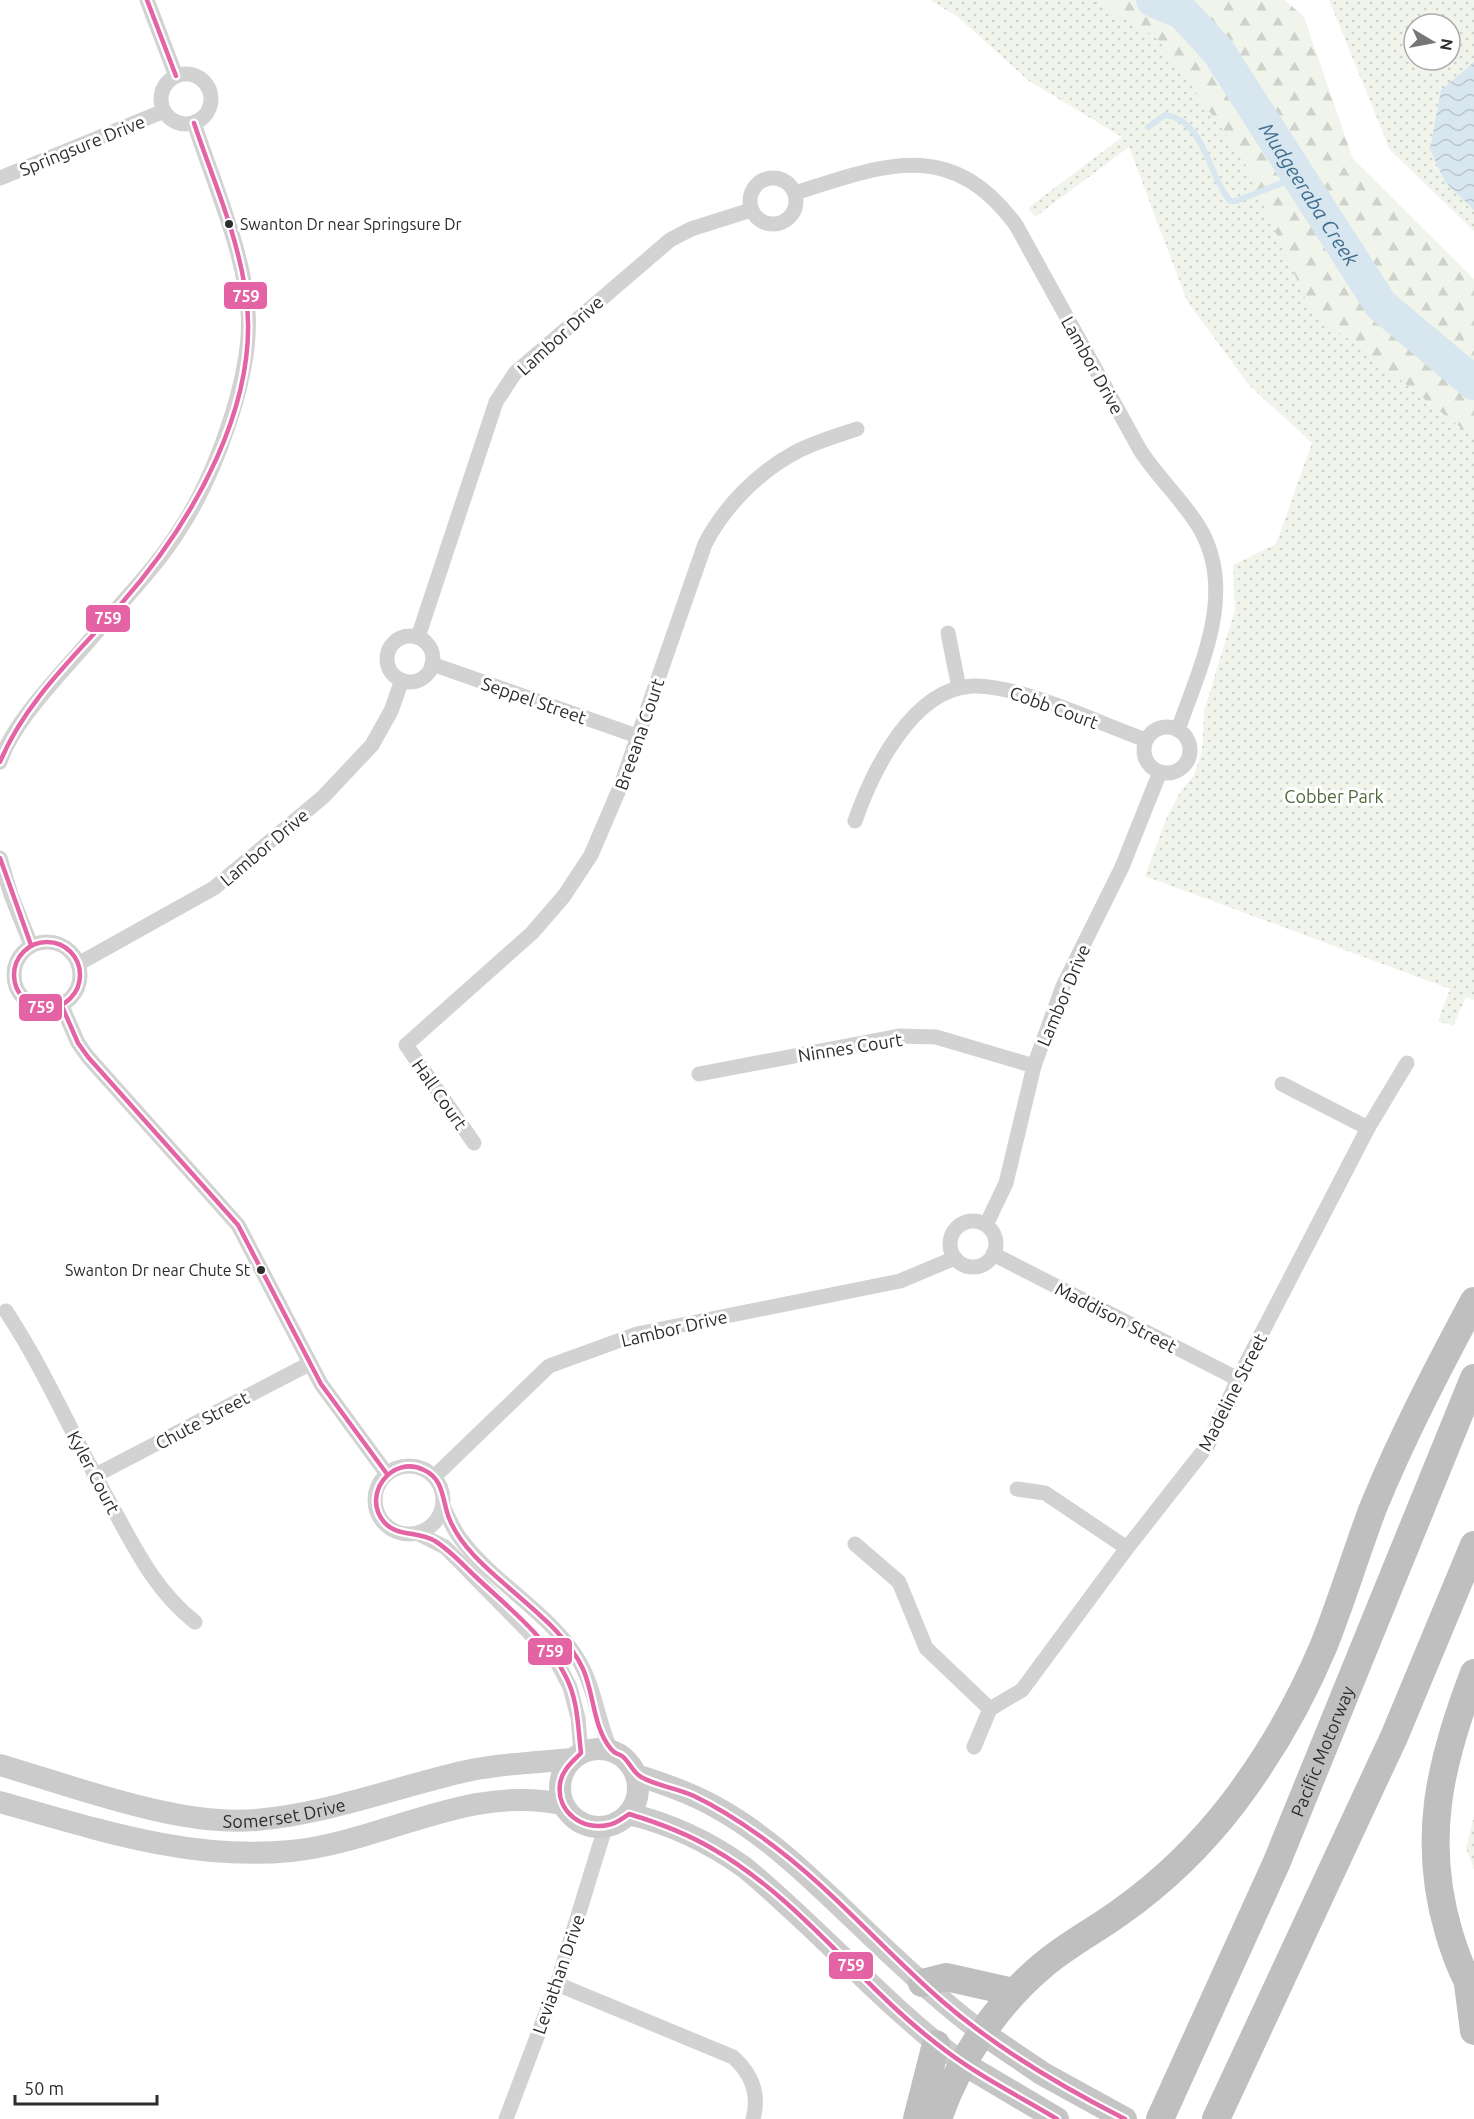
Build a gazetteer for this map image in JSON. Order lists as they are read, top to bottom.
{
  "streets": {
    "highway": ["Pacific Motorway"],
    "main road": ["Somerset Drive"],
    "street": [
      "Springsure Drive",
      "Lambor Drive",
      "Seppel Street",
      "Cobb Court",
      "Breeana Court",
      "Ninnes Court",
      "Hall Court",
      "Maddison Street",
      "Madeline Street",
      "Chute Street",
      "Kyler Court",
      "Leviathan Drive"
    ]
  },
  "crossings": [
    ["Lambor Drive", "Seppel Street"],
    ["Lambor Drive", "Cobb Court"],
    ["Lambor Drive", "Ninnes Court"],
    ["Lambor Drive", "Maddison Street"],
    ["Seppel Street", "Breeana Court"],
    ["Breeana Court", "Hall Court"],
    ["Maddison Street", "Madeline Street"],
    ["Chute Street", "Kyler Court"],
    ["Somerset Drive", "Leviathan Drive"]
  ],
  "water": ["Mudgeeraba Creek"],
  "parks": ["Cobber Park"],
  "places": ["Swanton Dr near Springsure Dr", "Swanton Dr near Chute St"],
  "lines": ["transit line 759"],
  "scale_bar": "50 m",
  "north": "right"
}
